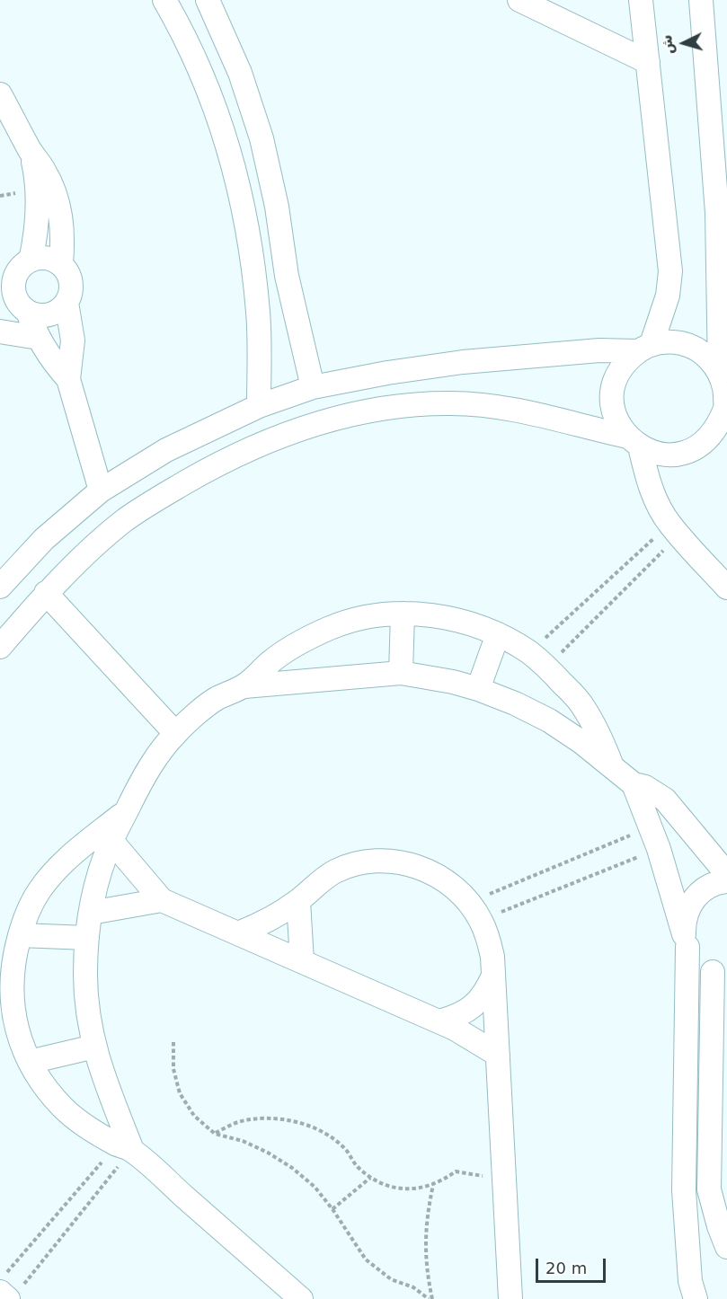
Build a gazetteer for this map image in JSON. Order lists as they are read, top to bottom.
{
  "scale_bar": "20 m",
  "north": "left"
}
